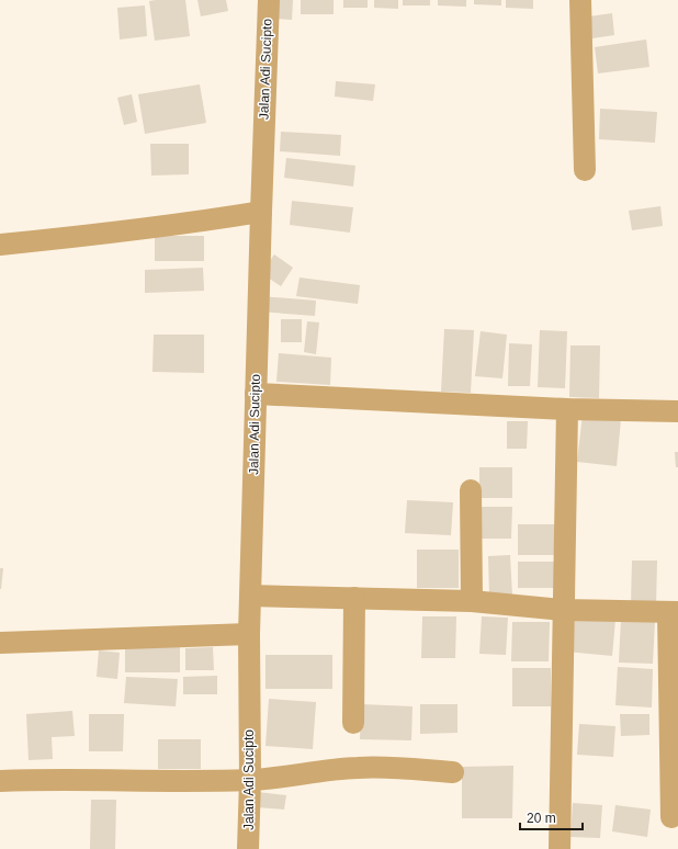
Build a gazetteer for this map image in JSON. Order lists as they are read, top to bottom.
{
  "streets": {
    "street": ["Jalan Adi Sucipto"]
  },
  "scale_bar": "20 m"
}
